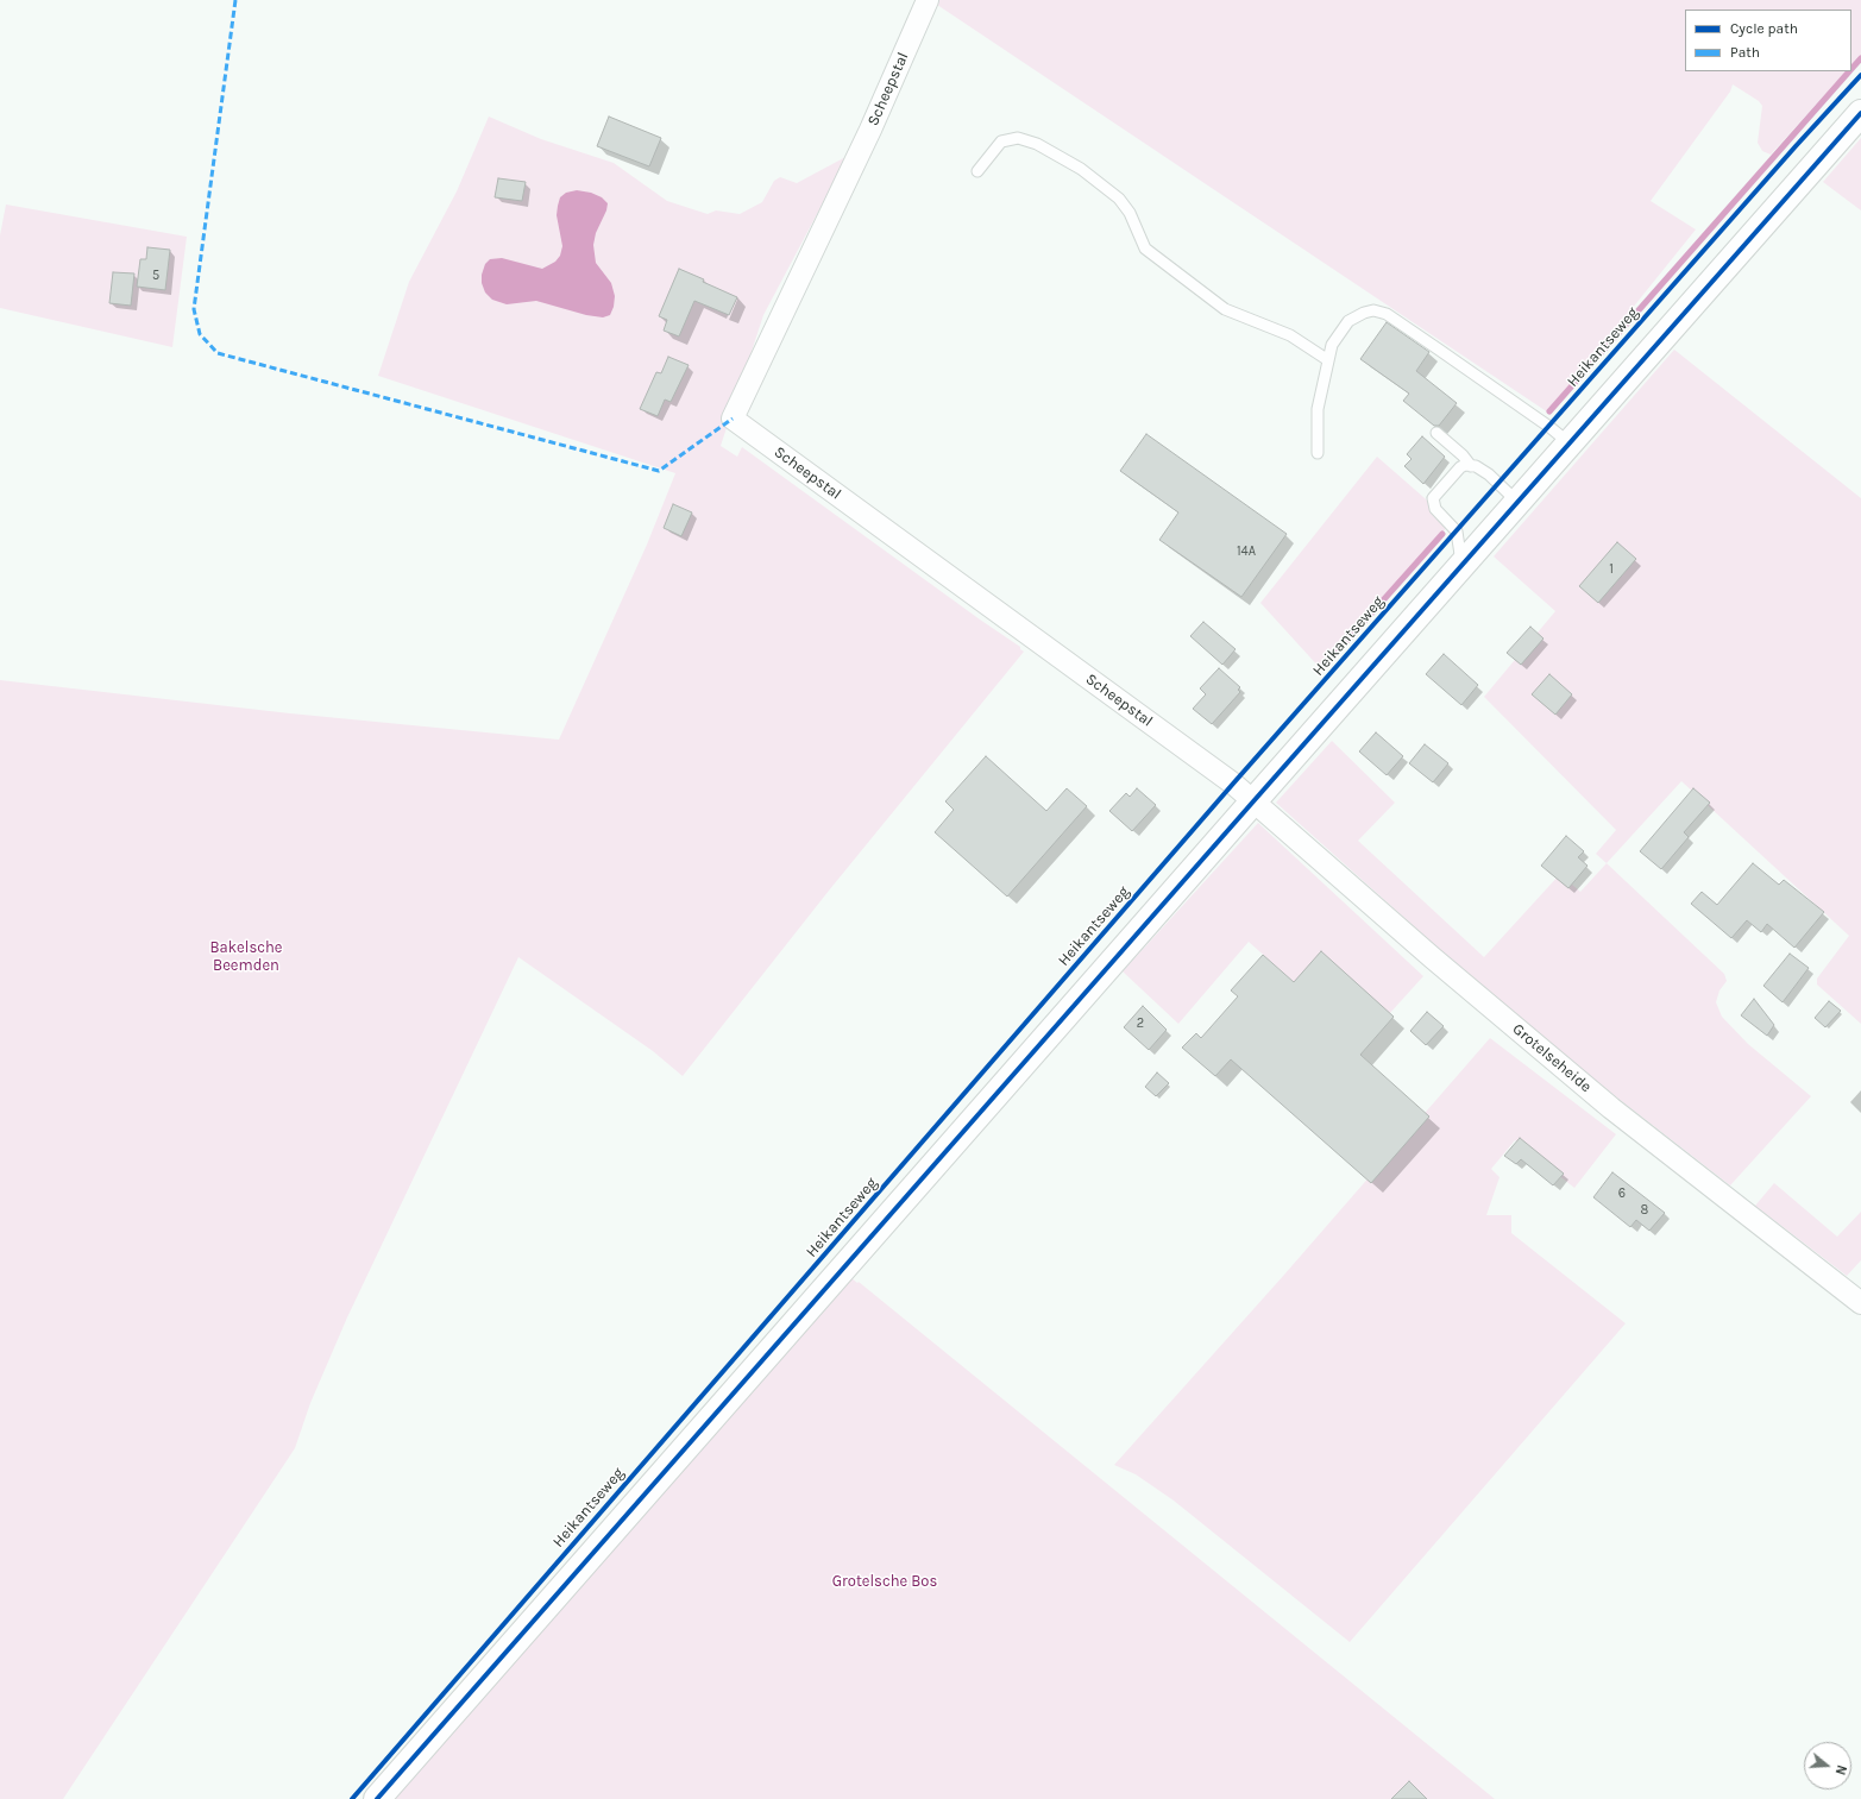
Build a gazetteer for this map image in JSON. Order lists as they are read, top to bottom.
{
  "streets": {
    "street": ["Scheepstal", "Grotelseheide"],
    "cycle path": ["Heikantseweg"]
  },
  "crossings": [
    ["Scheepstal", "Grotelseheide"]
  ],
  "parks": ["Bakelsche Beemden", "Grotelsche Bos"],
  "house_numbers": [
    "5",
    "14A",
    "1",
    "2",
    "6",
    "8"
  ],
  "legend": ["Cycle path", "Path"],
  "north": "right"
}
